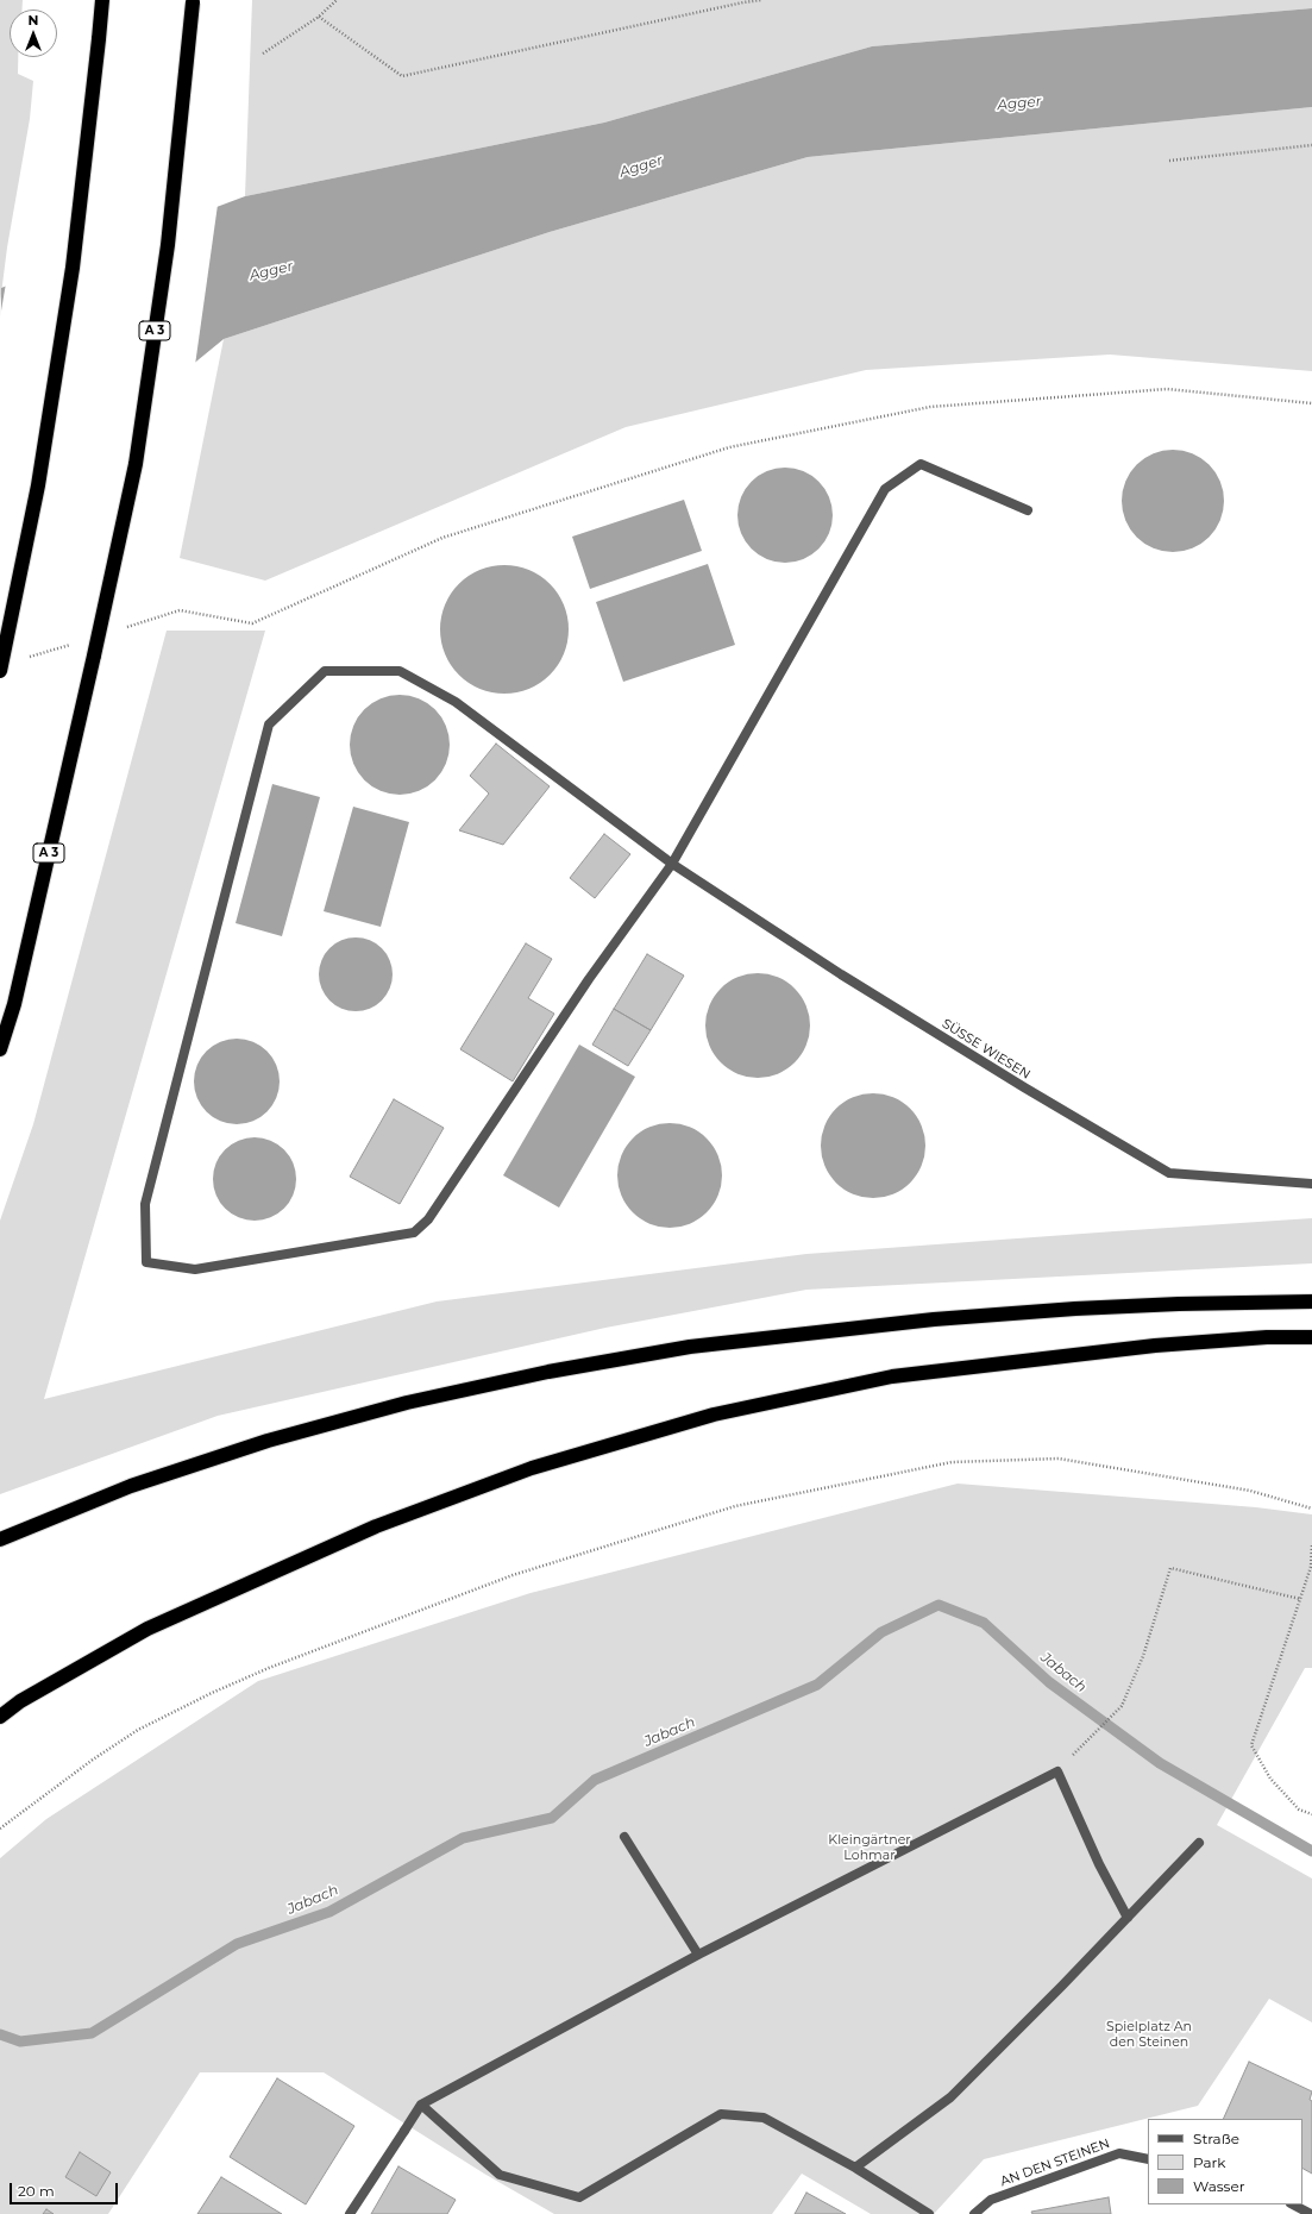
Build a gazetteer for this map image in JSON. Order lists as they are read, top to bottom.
{
  "streets": {
    "highway": ["A 3"],
    "street": ["SÜSSE WIESEN", "AN DEN STEINEN"]
  },
  "water": ["Agger", "Jabach"],
  "parks": ["Kleingärtner Lohmar", "Spielplatz An den Steinen"],
  "legend": ["Straße", "Park", "Wasser"],
  "scale_bar": "20 m",
  "north": "top"
}
